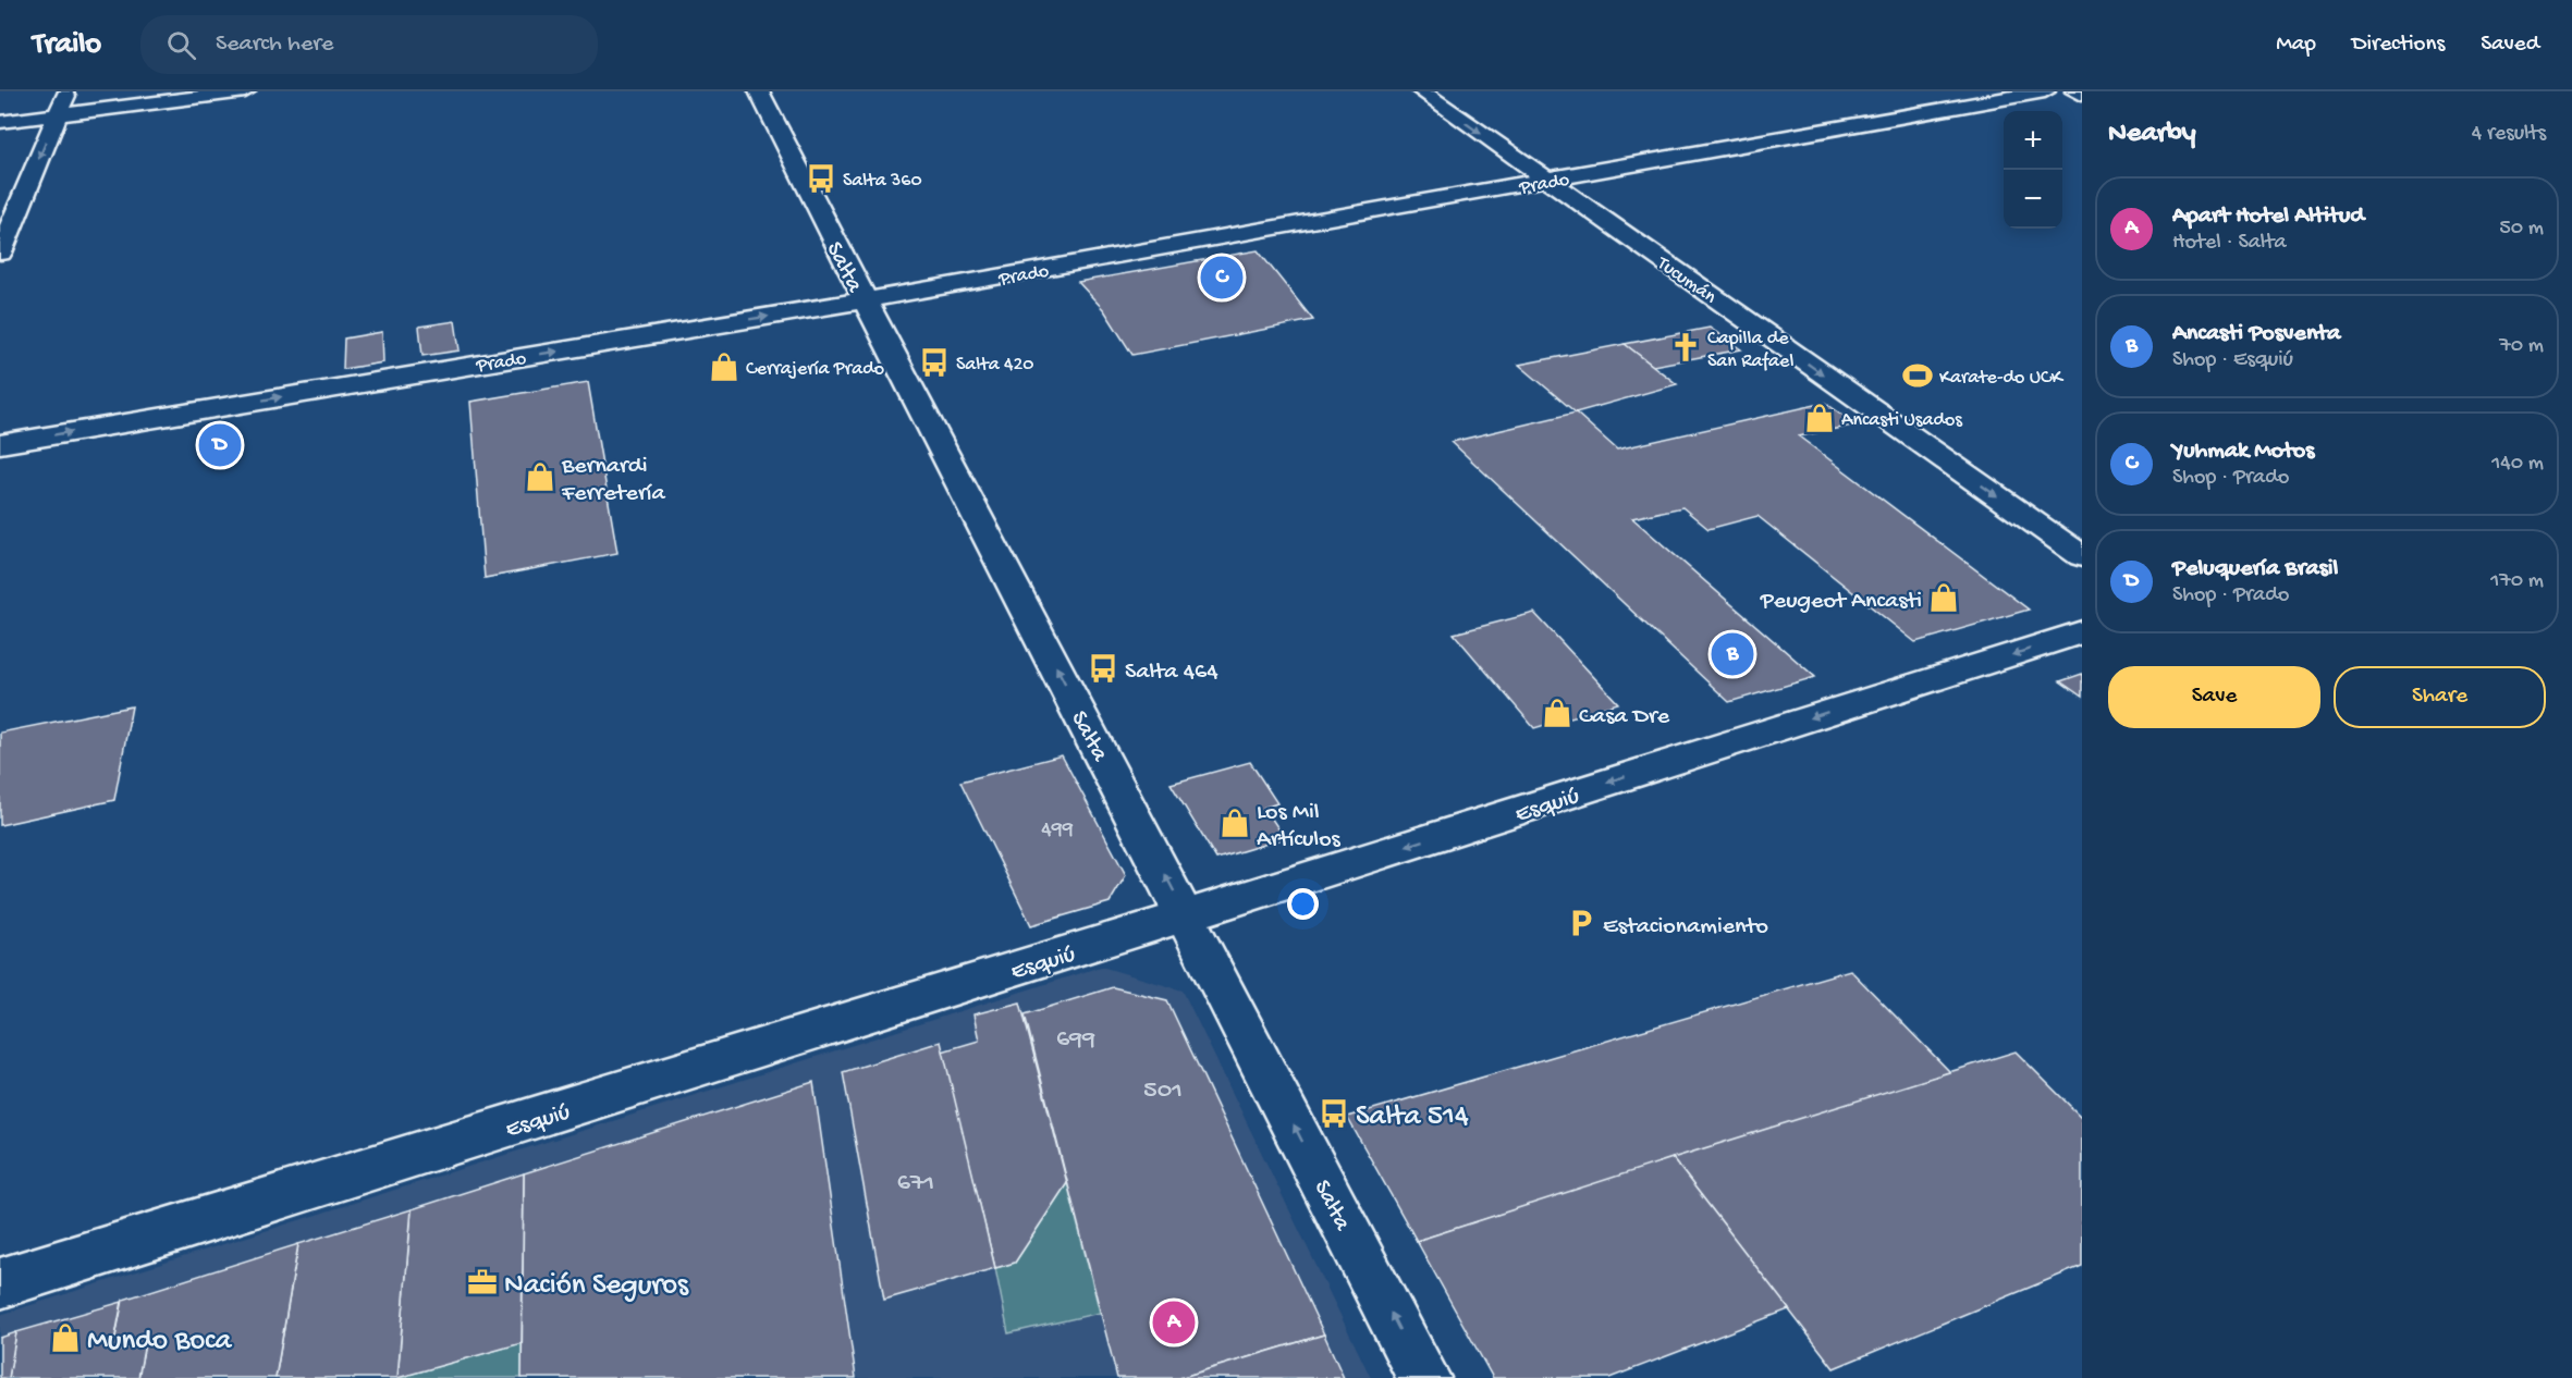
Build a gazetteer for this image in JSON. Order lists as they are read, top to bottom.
{
  "streets": {
    "street": [
      "Prado",
      "Salta",
      "Tucumán",
      "Esquiú"
    ]
  },
  "crossings": [
    ["Prado", "Salta"],
    ["Prado", "Tucumán"],
    ["Salta", "Esquiú"]
  ],
  "one_way": [
    "Prado",
    "Salta",
    "Tucumán",
    "Esquiú"
  ],
  "places": {
    "bus stop": [
      "Salta 360",
      "Salta 420",
      "Salta 464",
      "Salta 514"
    ],
    "church": ["Capilla de San Rafael"],
    "shop": [
      "Cerrajería Prado",
      "Ancasti Usados",
      "Bernardi Ferretería",
      "Peugeot Ancasti",
      "Casa Dre",
      "Los Mil Artículos",
      "Mundo Boca"
    ],
    "sports": ["Karate-do UCK"],
    "parking": ["Estacionamiento"],
    "office": ["Nación Seguros"]
  },
  "house_numbers": [
    "499",
    "699",
    "501",
    "671"
  ],
  "page": {
    "header": "Trailo",
    "search": "Search here",
    "nav": ["Map", "Directions", "Saved"],
    "heading": ["Nearby", "4 results"],
    "map_buttons": ["+", "−"],
    "list": [
      {
        "mark": "A",
        "name": "Apart Hotel Altitud",
        "note": "Hotel · Salta",
        "value": "50 m"
      },
      {
        "mark": "B",
        "name": "Ancasti Posventa",
        "note": "Shop · Esquiú",
        "value": "70 m"
      },
      {
        "mark": "C",
        "name": "Yuhmak Motos",
        "note": "Shop · Prado",
        "value": "140 m"
      },
      {
        "mark": "D",
        "name": "Peluquería Brasil",
        "note": "Shop · Prado",
        "value": "170 m"
      }
    ],
    "pins": [
      "C",
      "D",
      "B",
      "A"
    ],
    "buttons": ["Save", "Share"]
  }
}
